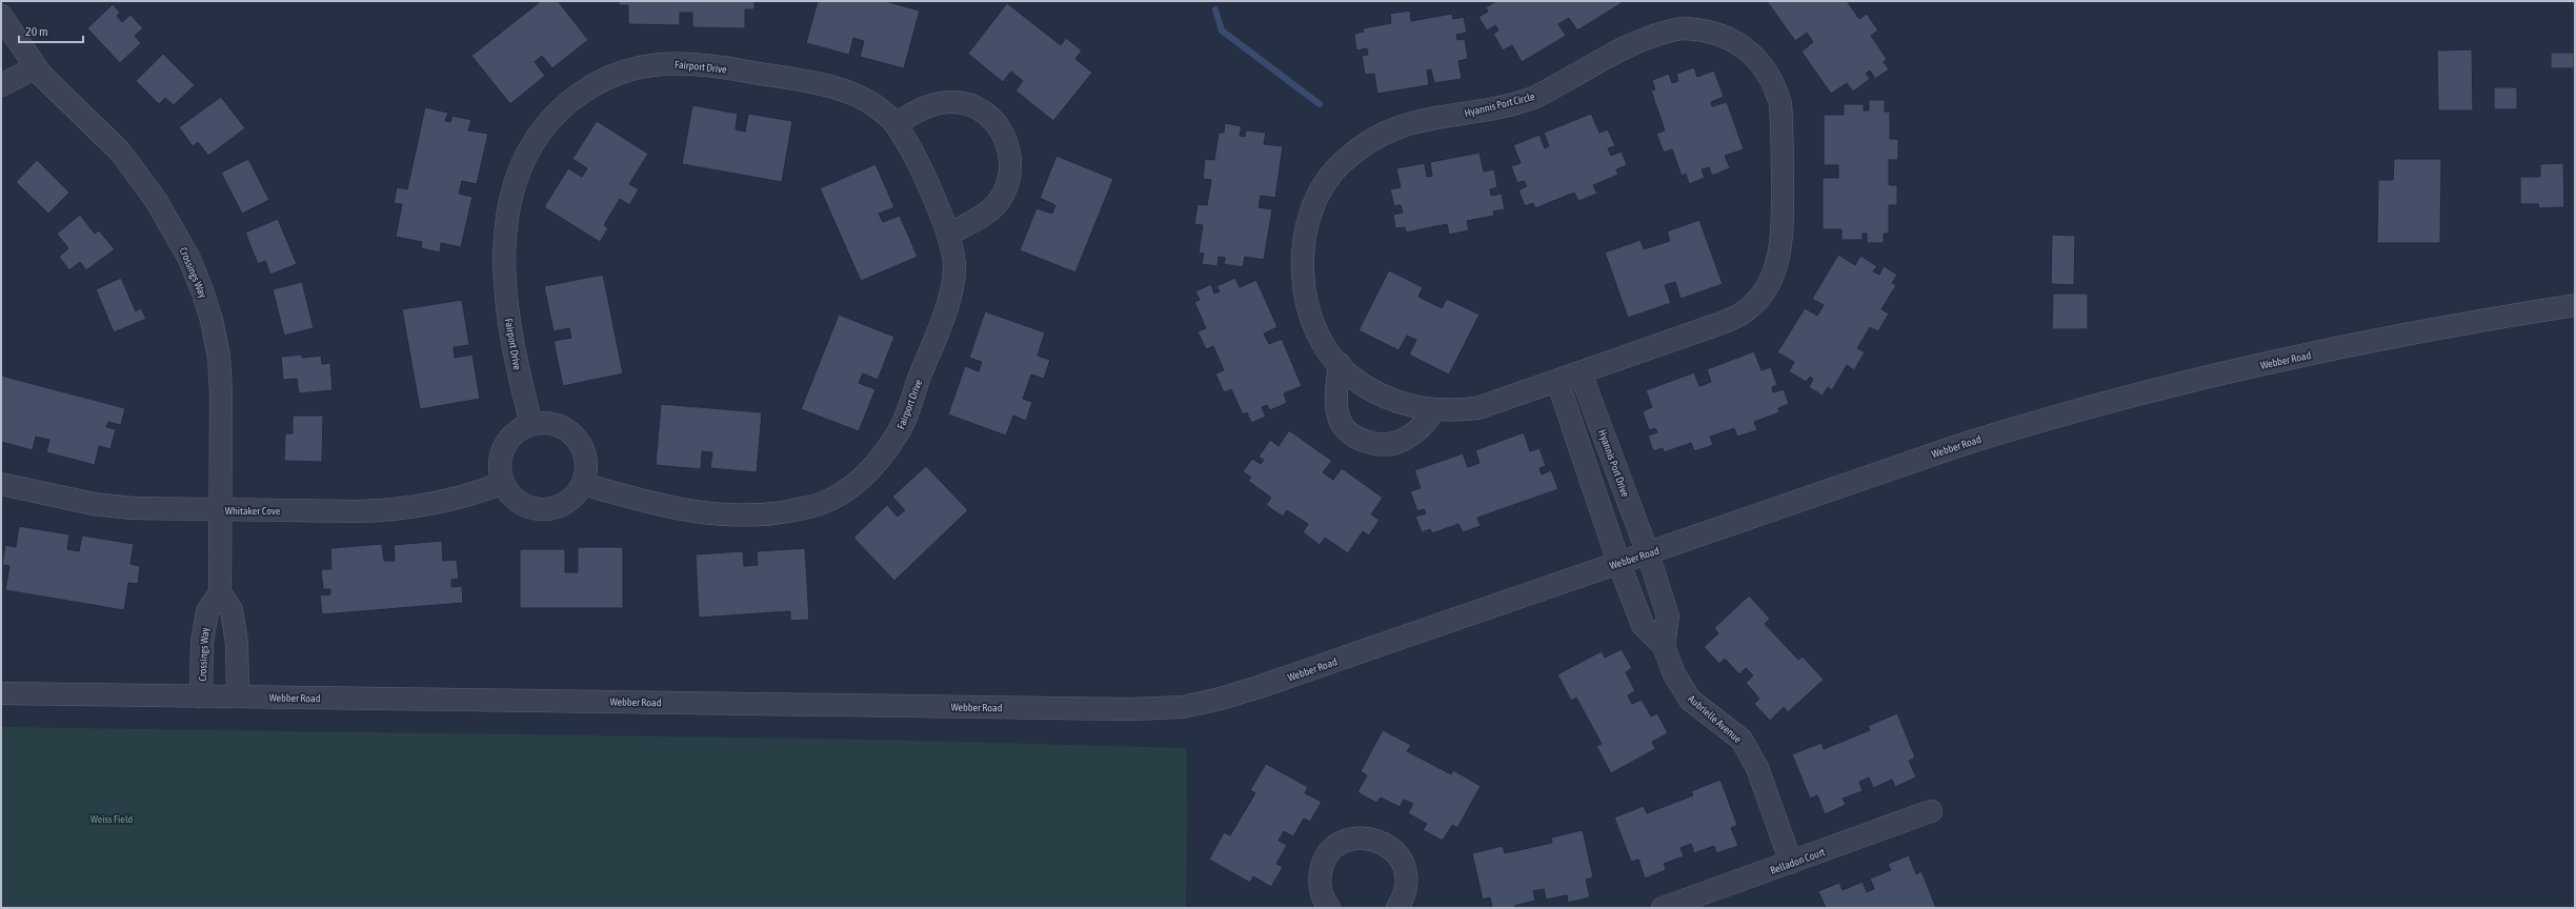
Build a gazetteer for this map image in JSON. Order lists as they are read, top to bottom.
{
  "streets": {
    "street": [
      "Fairport Drive",
      "Hyannis Port Circle",
      "Crossings Way",
      "Webber Road",
      "Hyannis Port Drive",
      "Whitaker Cove",
      "Aubrielle Avenue",
      "Belladon Court"
    ]
  },
  "crossings": [
    ["Fairport Drive", "Whitaker Cove"],
    ["Hyannis Port Circle", "Hyannis Port Drive"],
    ["Crossings Way", "Webber Road"],
    ["Crossings Way", "Whitaker Cove"],
    ["Webber Road", "Hyannis Port Drive"],
    ["Webber Road", "Aubrielle Avenue"],
    ["Hyannis Port Drive", "Aubrielle Avenue"],
    ["Aubrielle Avenue", "Belladon Court"]
  ],
  "parks": ["Weiss Field"],
  "scale_bar": "20 m"
}
